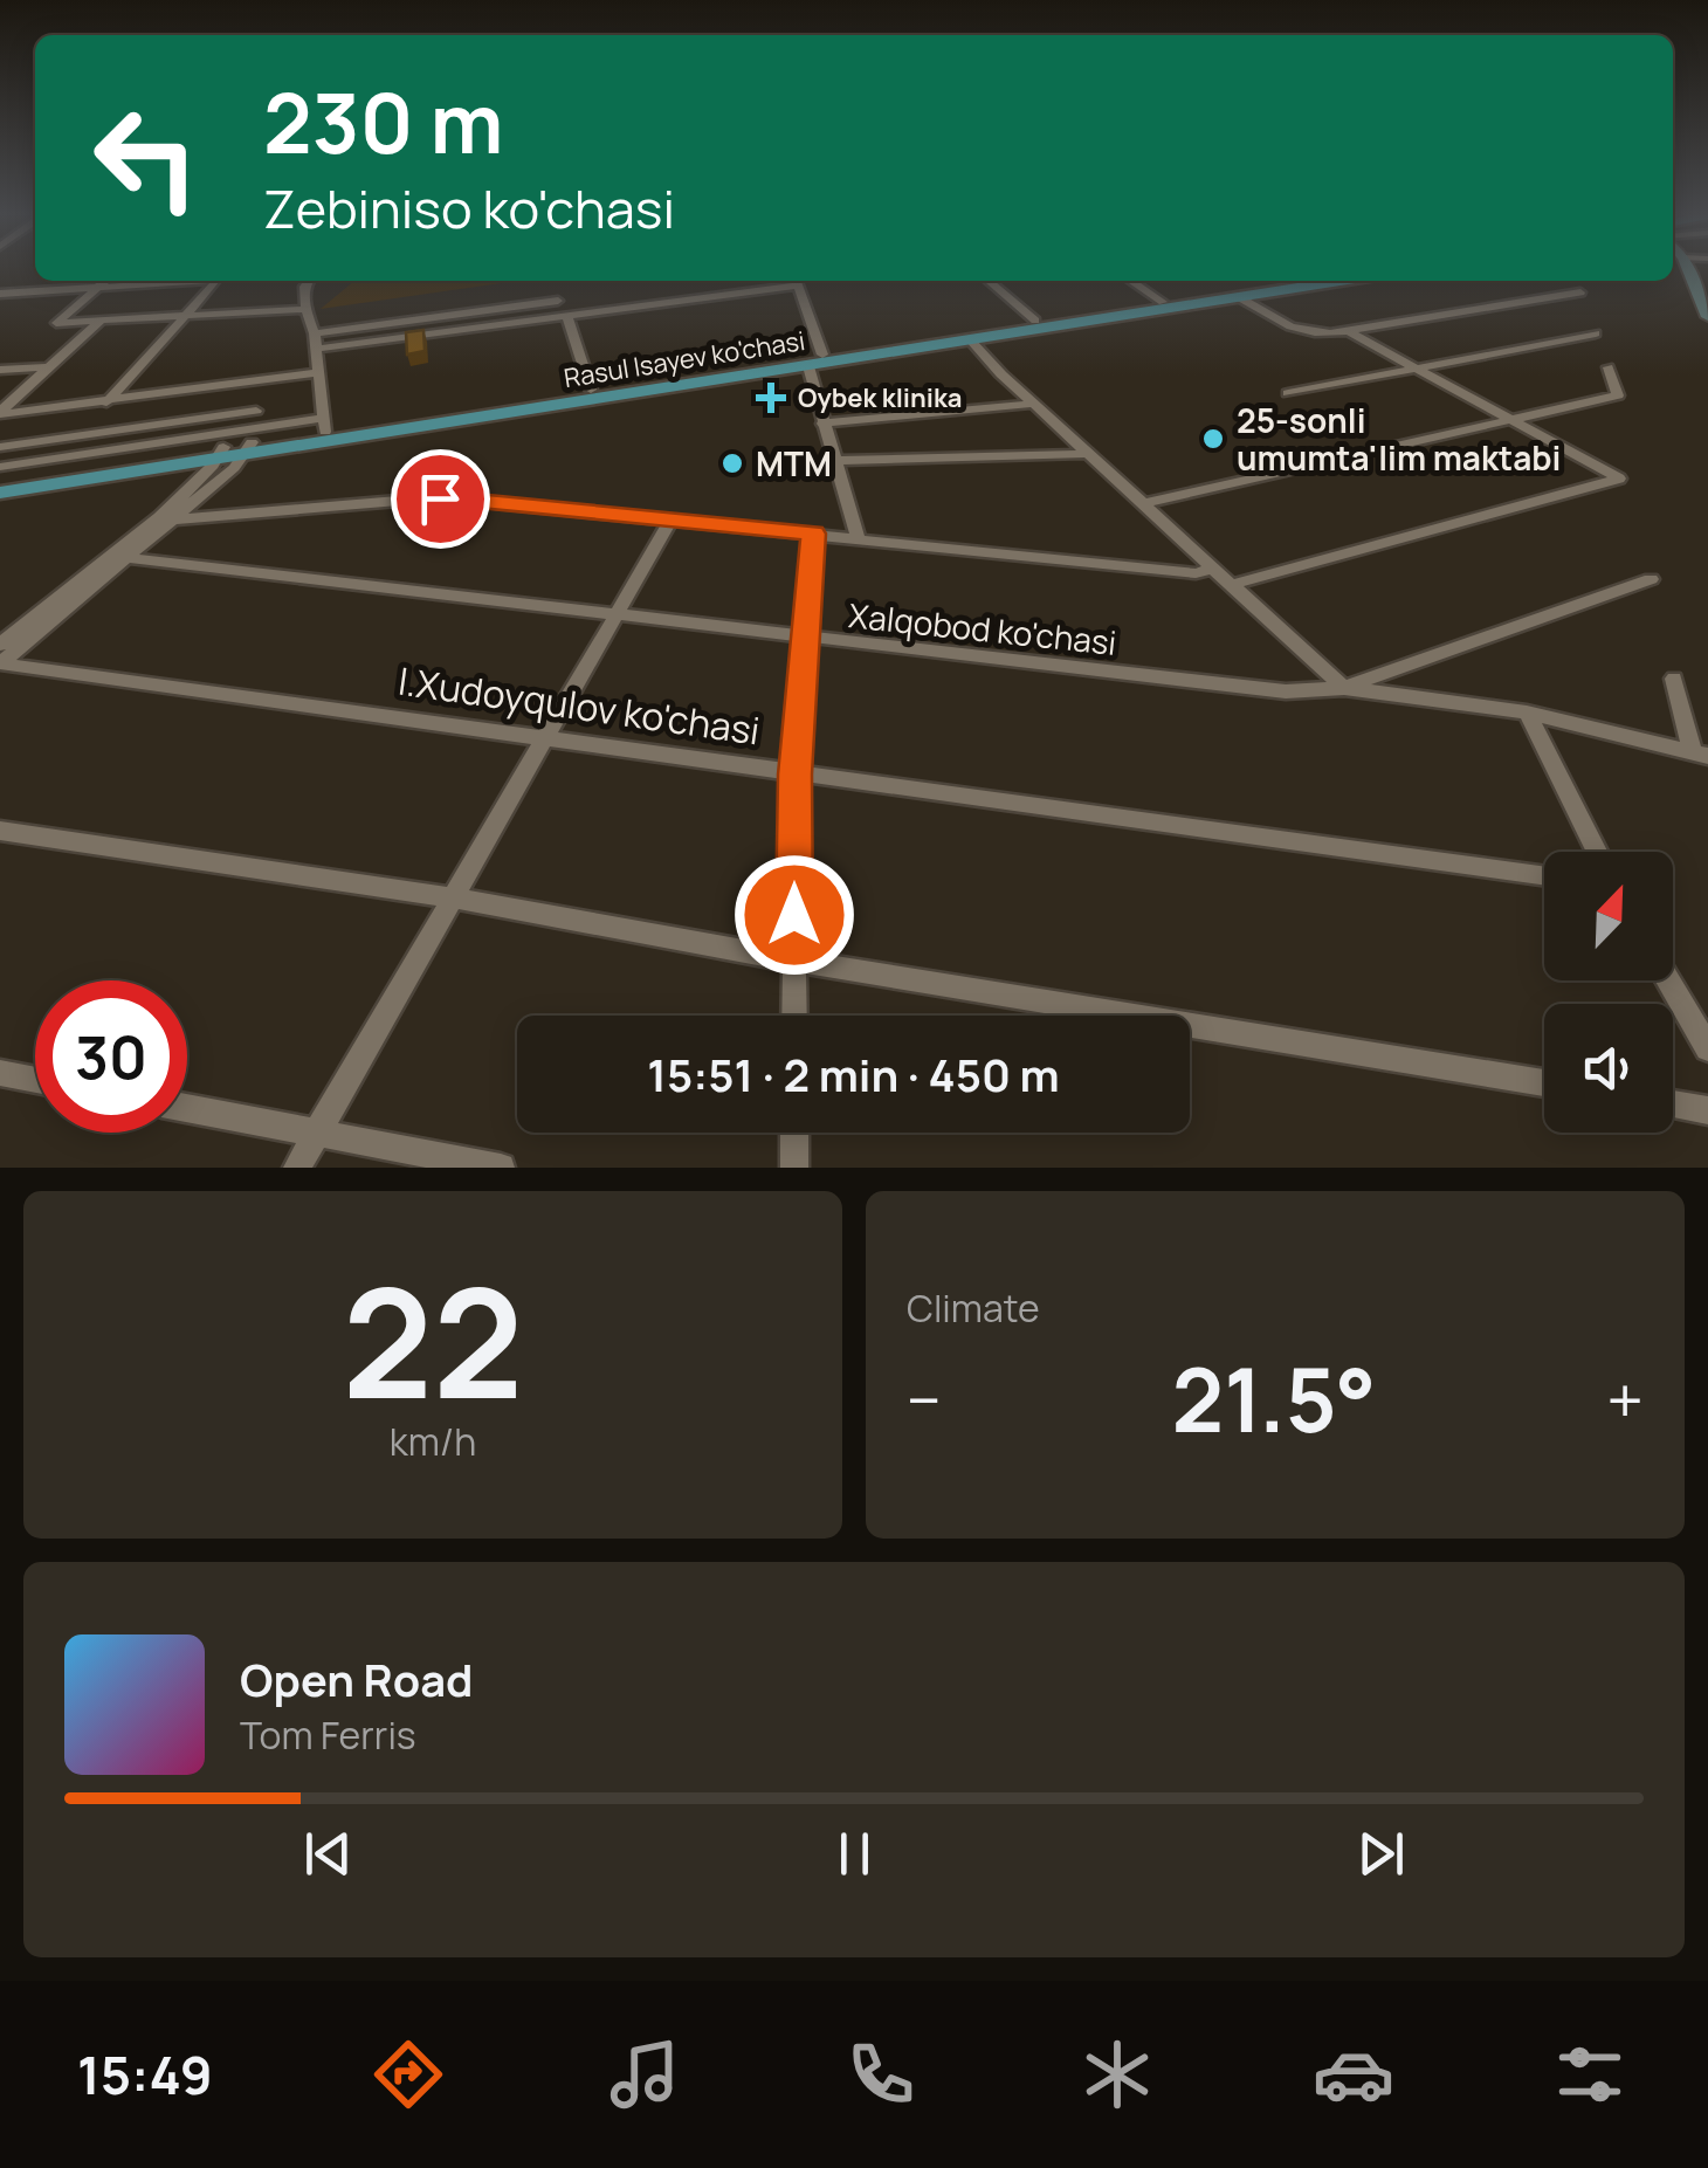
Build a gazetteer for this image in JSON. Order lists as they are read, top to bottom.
{
  "streets": {
    "main road": ["Rasul Isayev ko'chasi"],
    "street": ["Xalqobod ko'chasi", "I.Xudoyqulov ko'chasi"]
  },
  "places": {
    "health": ["Oybek klinika"],
    "other": ["25-sonli umumta'lim maktabi", "MTM"]
  },
  "north": "top right",
  "page": {
    "turn": ["230 m", "Zebiniso ko'chasi"],
    "limit": "30",
    "trip": "15:51 · 2 min · 450 m",
    "tile": [
      ["22", "km/h"],
      "Climate"
    ],
    "heat": ["−", "21.5°", "+"],
    "song": ["Open Road", "Tom Ferris"],
    "tabs": "15:49"
  }
}
